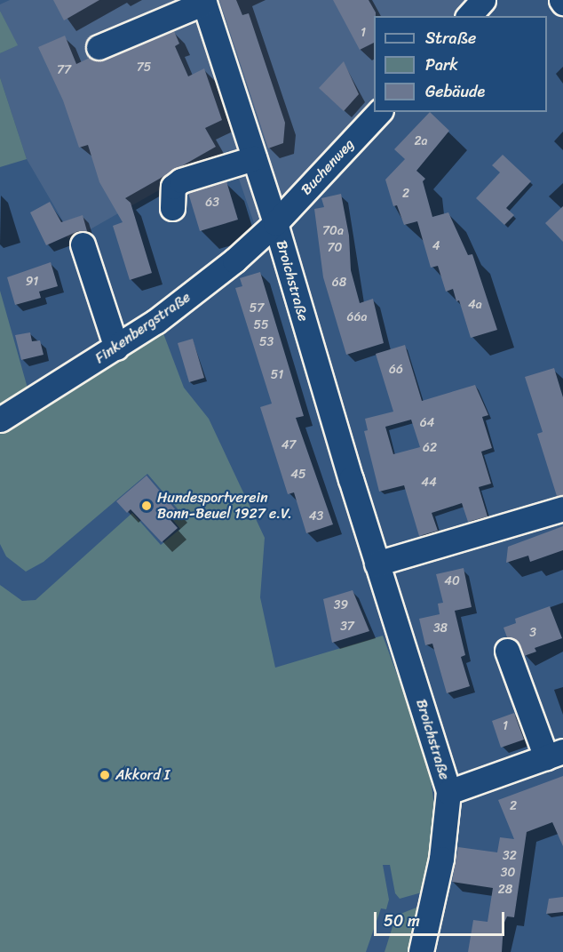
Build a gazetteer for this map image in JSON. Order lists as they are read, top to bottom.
{
  "streets": {
    "street": ["Buchenweg", "Broichstraße", "Finkenbergstraße"]
  },
  "crossings": [
    ["Buchenweg", "Broichstraße"],
    ["Buchenweg", "Finkenbergstraße"],
    ["Broichstraße", "Finkenbergstraße"]
  ],
  "places": ["Hundesportverein Bonn-Beuel 1927 e.V.", "Akkord I"],
  "house_numbers": [
    "1",
    "75",
    "77",
    "2a",
    "2",
    "63",
    "70a",
    "4",
    "70",
    "91",
    "68",
    "4a",
    "57",
    "66a",
    "55",
    "53",
    "66",
    "51",
    "64",
    "47",
    "62",
    "45",
    "44",
    "43",
    "40",
    "39",
    "37",
    "38",
    "3",
    "1",
    "2",
    "32",
    "30",
    "28"
  ],
  "legend": ["Straße", "Park", "Gebäude"],
  "scale_bar": "50 m"
}
